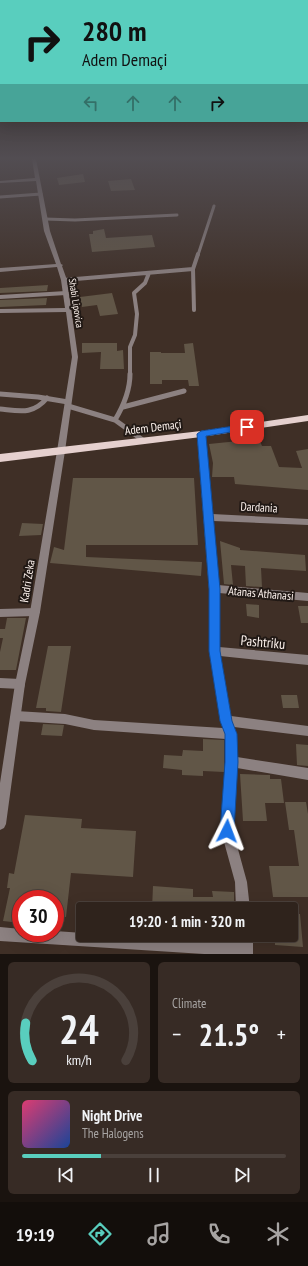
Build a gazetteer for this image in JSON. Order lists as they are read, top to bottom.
{
  "streets": {
    "main road": ["Adem Demaçi"],
    "street": [
      "Shabi Lipovica",
      "Dardania",
      "Kadri Zeka",
      "Atanas Athanasi",
      "Pashtriku"
    ]
  },
  "crossings": [
    ["Shabi Lipovica", "Adem Demaçi"],
    ["Shabi Lipovica", "Kadri Zeka"],
    ["Adem Demaçi", "Kadri Zeka"],
    ["Adem Demaçi", "Atanas Athanasi"],
    ["Dardania", "Atanas Athanasi"],
    ["Atanas Athanasi", "Pashtriku"]
  ],
  "page": {
    "turn": ["280 m", "Adem Demaçi"],
    "limit": "30",
    "trip": "19:20 · 1 min · 320 m",
    "tile": "Climate",
    "heat": ["−", "21.5°", "+"],
    "song": ["Night Drive", "The Halogens"],
    "tabs": "19:19",
    "gauge": ["24", "km/h"]
  }
}
